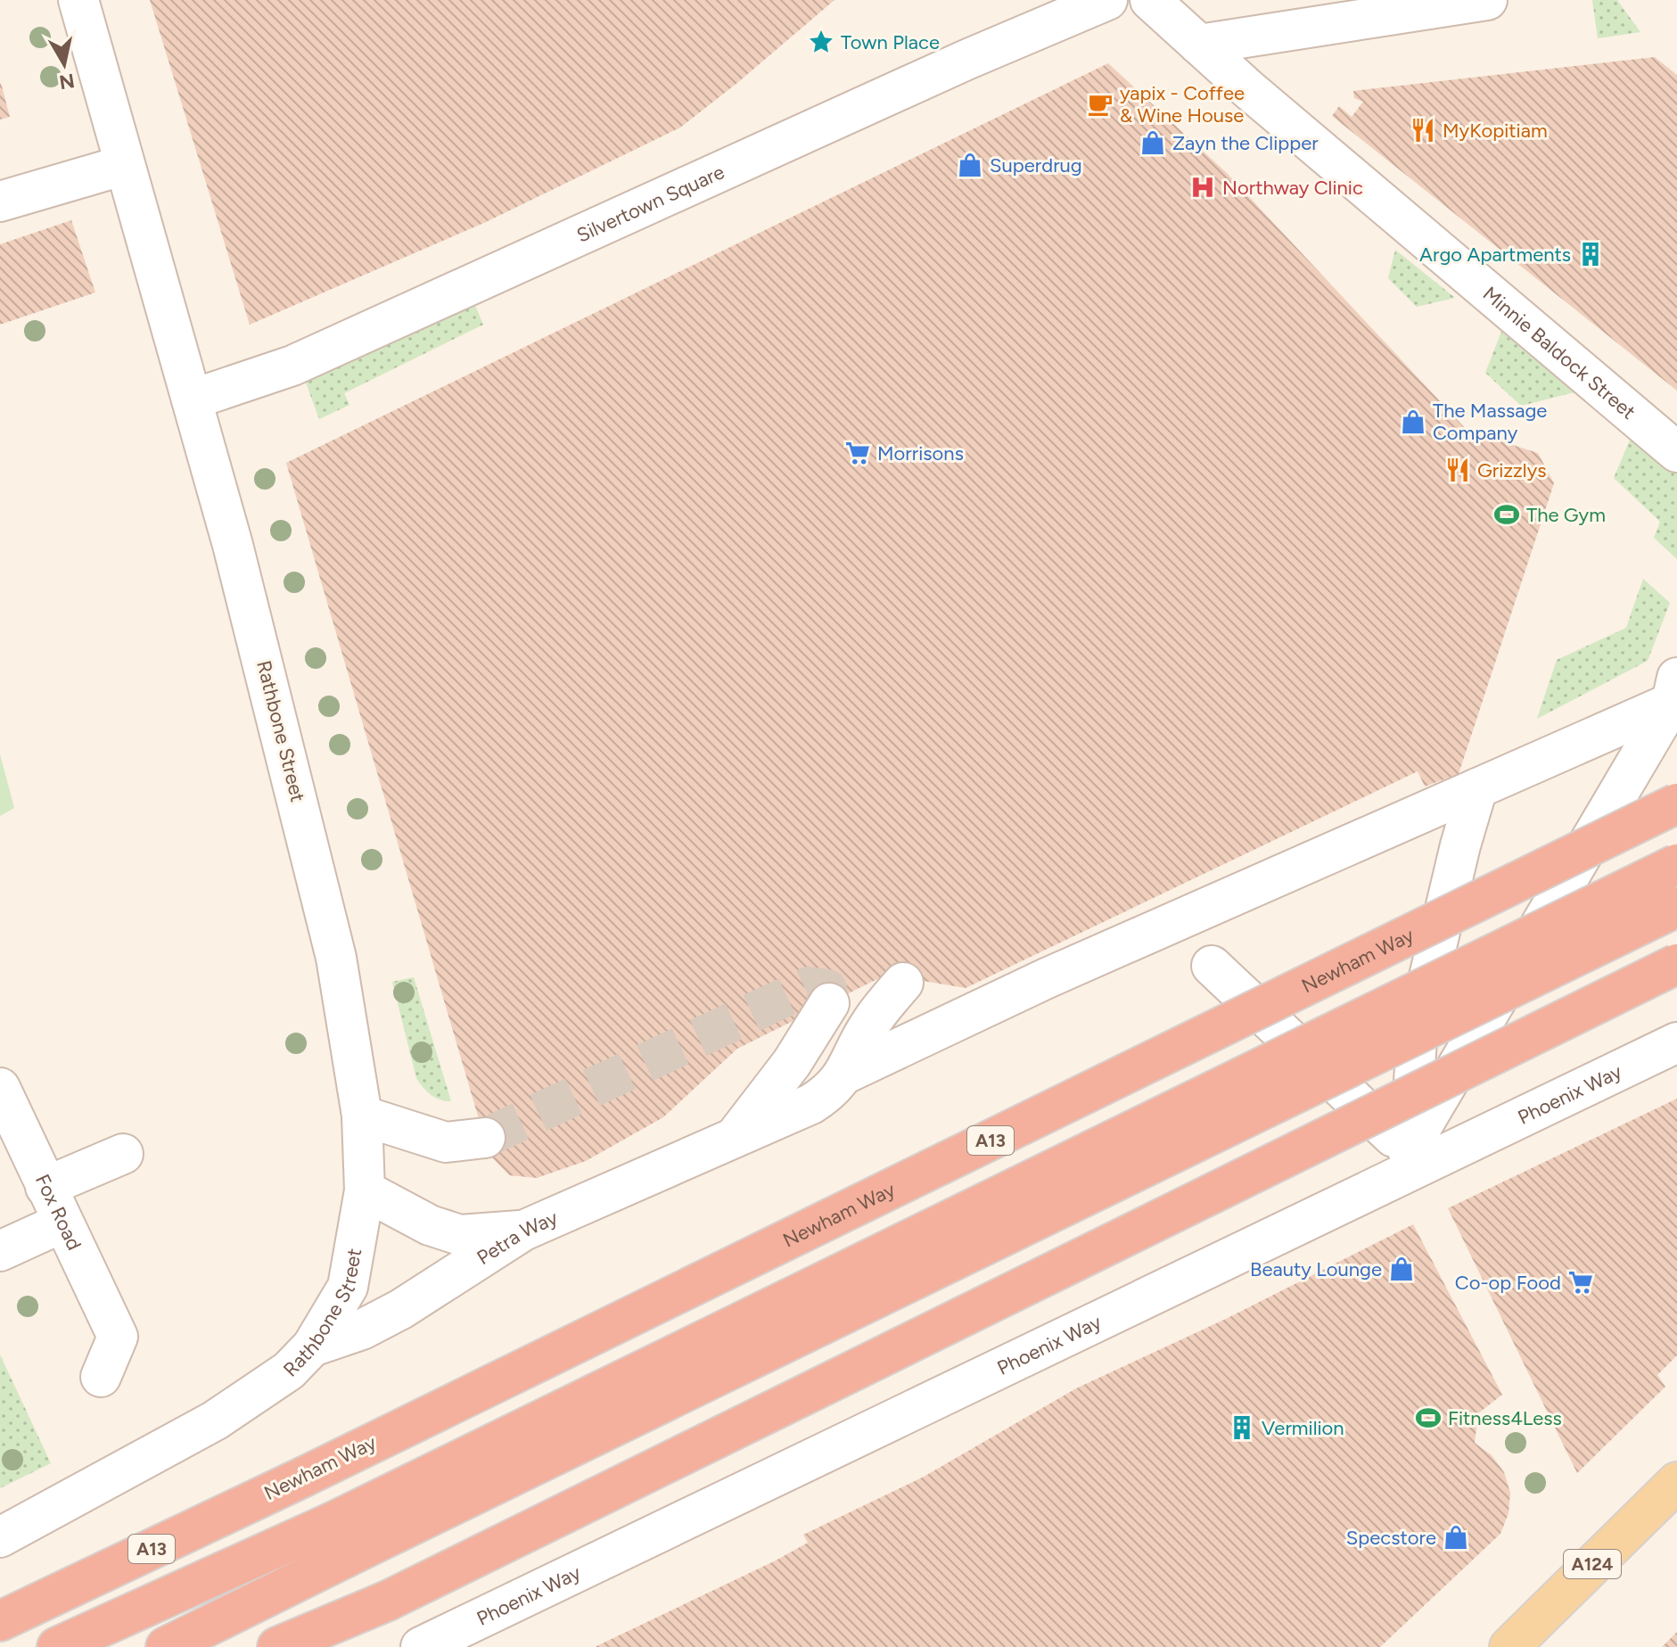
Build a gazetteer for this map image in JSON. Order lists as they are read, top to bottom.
{
  "streets": {
    "highway": ["Newham Way", "A13"],
    "main road": ["A124"],
    "street": [
      "Silvertown Square",
      "Minnie Baldock Street",
      "Rathbone Street",
      "Phoenix Way",
      "Fox Road",
      "Petra Way"
    ]
  },
  "crossings": [
    ["Silvertown Square", "Rathbone Street"],
    ["Rathbone Street", "Petra Way"]
  ],
  "places": {
    "place": ["Town Place"],
    "cafe": ["yapix - Coffee & Wine House"],
    "restaurant": ["MyKopitiam", "Grizzlys"],
    "shop": [
      "Zayn the Clipper",
      "Superdrug",
      "The Massage Company",
      "Beauty Lounge",
      "Specstore"
    ],
    "hospital": ["Northway Clinic"],
    "building": ["Argo Apartments", "Vermilion"],
    "supermarket": ["Morrisons", "Co-op Food"],
    "sports": ["The Gym", "Fitness4Less"]
  },
  "north": "bottom"
}
